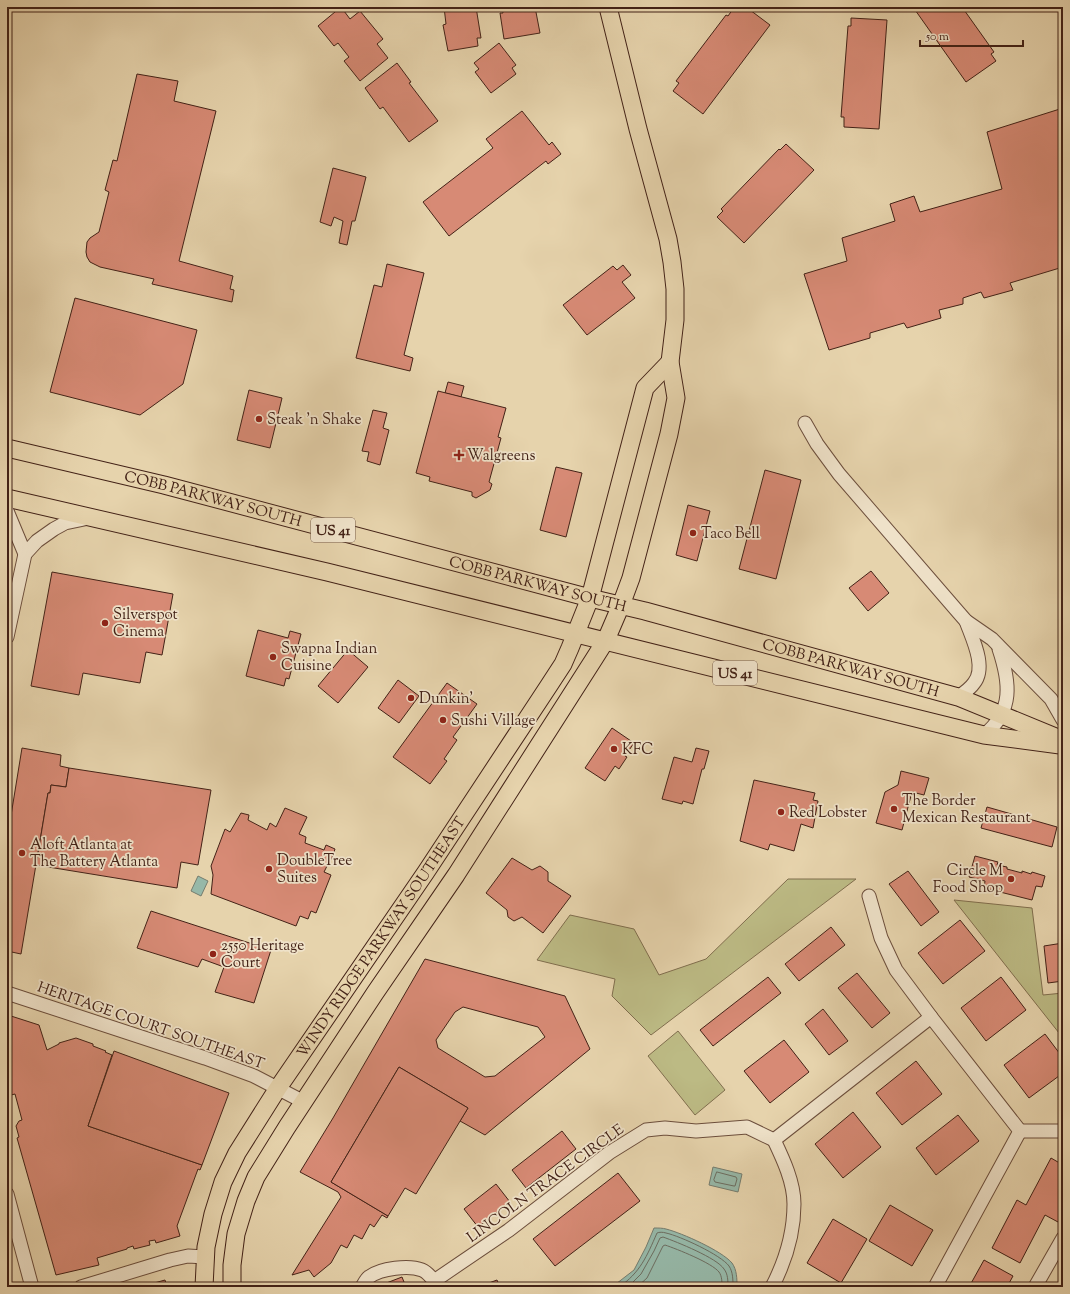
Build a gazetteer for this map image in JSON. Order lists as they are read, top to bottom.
{
  "streets": {
    "main road": ["COBB PARKWAY SOUTH", "US 41", "WINDY RIDGE PARKWAY SOUTHEAST"],
    "street": ["HERITAGE COURT SOUTHEAST", "LINCOLN TRACE CIRCLE"]
  },
  "crossings": [
    ["COBB PARKWAY SOUTH", "WINDY RIDGE PARKWAY SOUTHEAST"],
    ["WINDY RIDGE PARKWAY SOUTHEAST", "HERITAGE COURT SOUTHEAST"]
  ],
  "places": {
    "other": [
      "Steak 'n Shake",
      "Taco Bell",
      "Silverspot Cinema",
      "Swapna Indian Cuisine",
      "Dunkin'",
      "Sushi Village",
      "KFC",
      "The Border Mexican Restaurant",
      "Red Lobster",
      "Aloft Atlanta at The Battery Atlanta",
      "DoubleTree Suites",
      "Circle M Food Shop",
      "2550 Heritage Court"
    ],
    "health": ["Walgreens"]
  },
  "scale_bar": "50 m"
}
